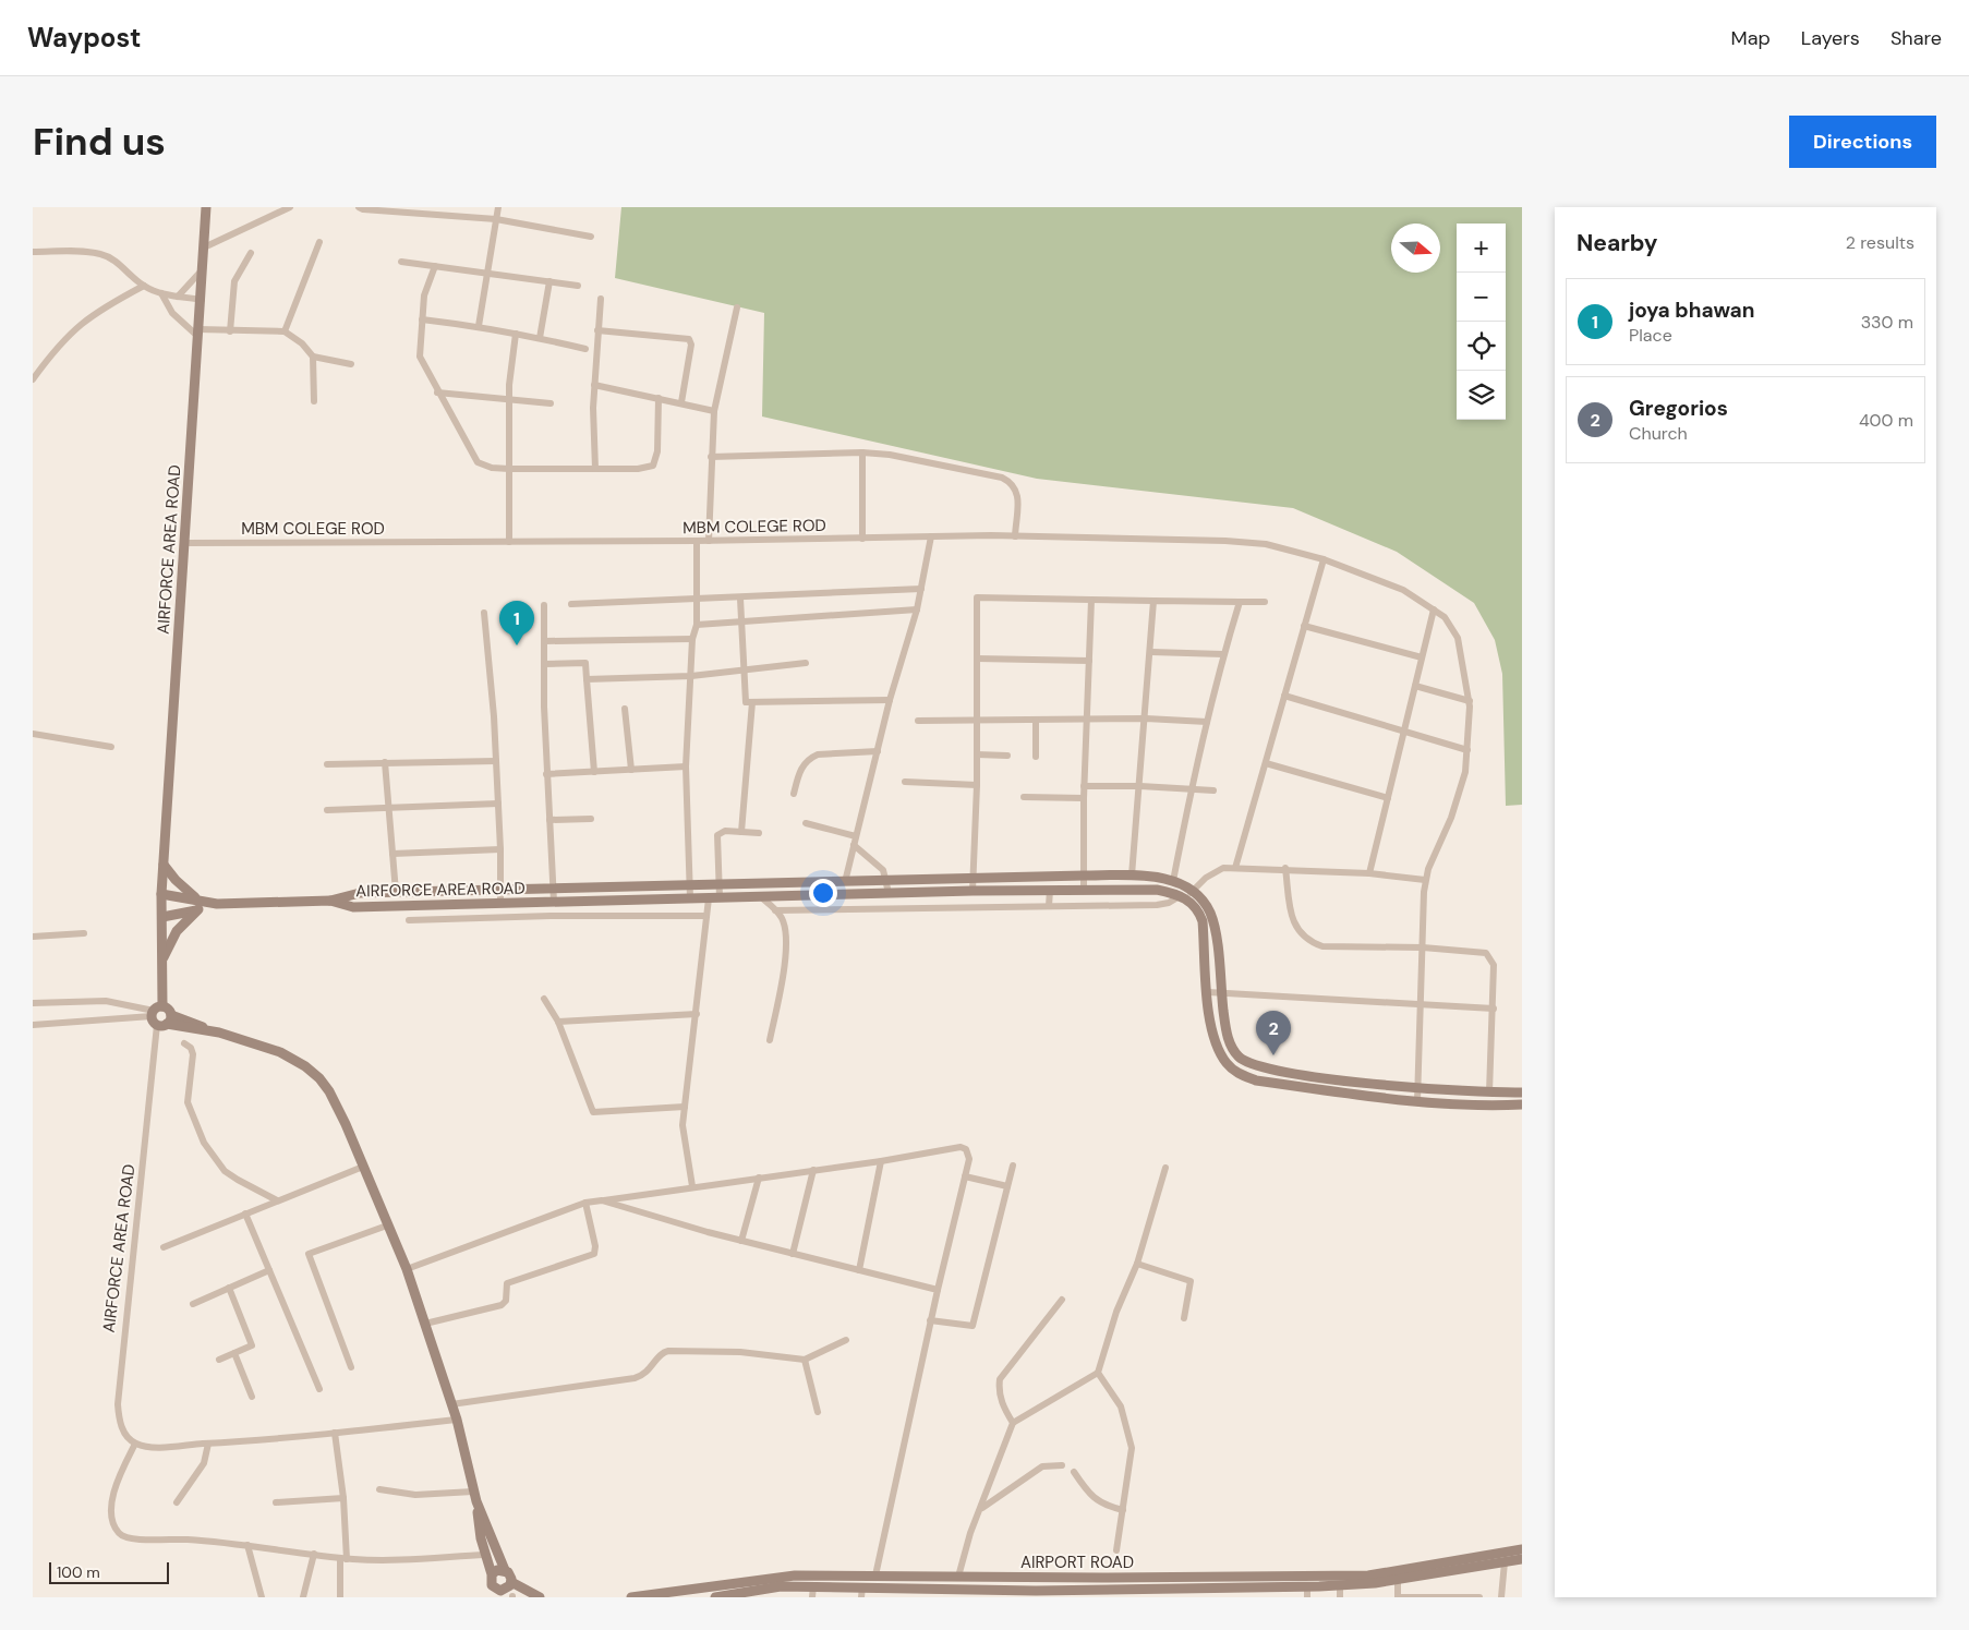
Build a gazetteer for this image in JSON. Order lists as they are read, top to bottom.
{
  "streets": {
    "street": ["MBM COLEGE ROD", "AIRFORCE AREA ROAD", "AIRPORT ROAD"]
  },
  "crossings": [
    ["MBM COLEGE ROD", "AIRFORCE AREA ROAD"]
  ],
  "scale_bar": "100 m",
  "north": "right",
  "page": {
    "header": "Waypost",
    "nav": ["Map", "Layers", "Share"],
    "buttons": "Directions",
    "title": "Find us",
    "heading": ["Nearby", "2 results"],
    "map_buttons": ["+", "−"],
    "list": [
      {
        "mark": "1",
        "name": "joya bhawan",
        "note": "Place",
        "value": "330 m"
      },
      {
        "mark": "2",
        "name": "Gregorios",
        "note": "Church",
        "value": "400 m"
      }
    ],
    "pins": ["1", "2"],
    "scale": "100 m"
  }
}
